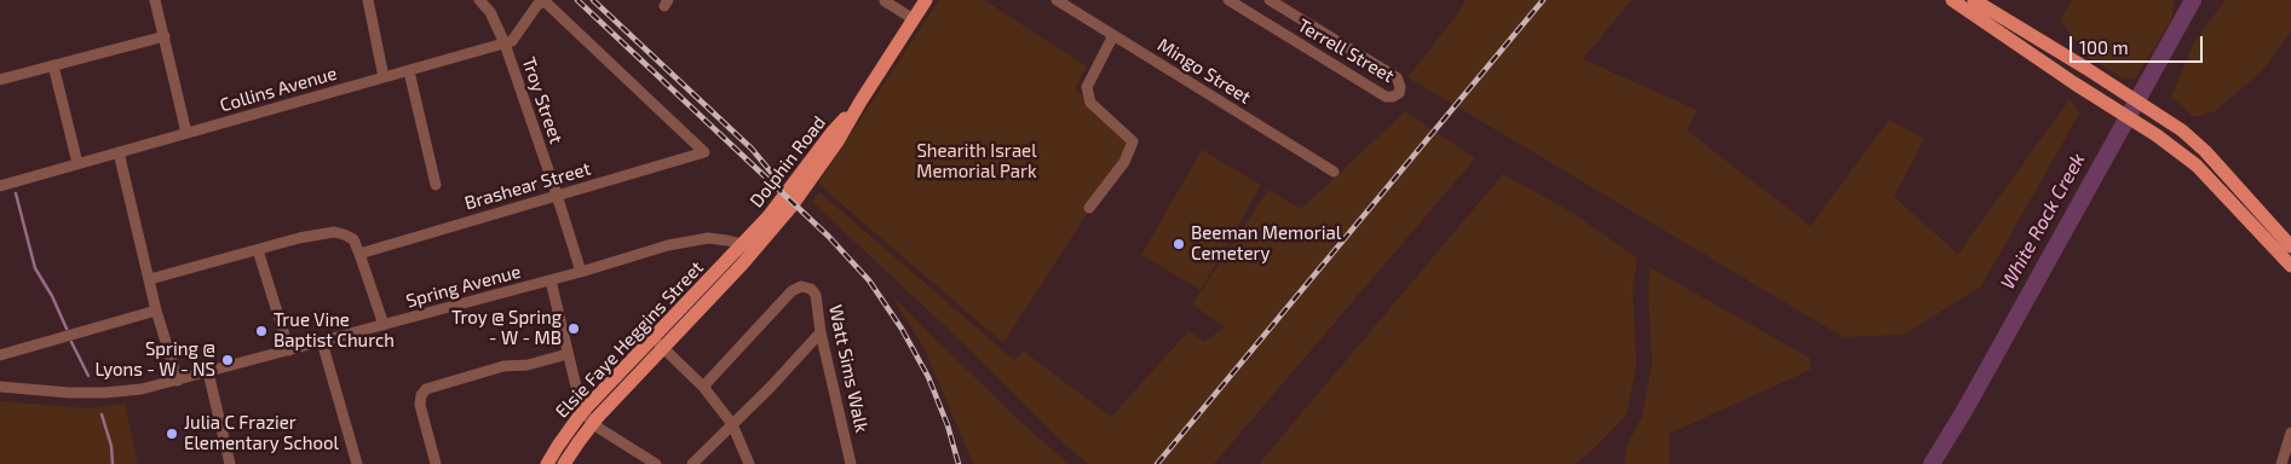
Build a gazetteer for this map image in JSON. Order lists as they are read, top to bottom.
{
  "streets": {
    "main road": ["Dolphin Road", "Elsie Faye Heggins Street"],
    "street": [
      "Terrell Street",
      "Mingo Street",
      "Collins Avenue",
      "Troy Street",
      "Brashear Street",
      "Spring Avenue",
      "Watt Sims Walk"
    ]
  },
  "crossings": [
    ["Collins Avenue", "Troy Street"],
    ["Collins Avenue", "Brashear Street"],
    ["Troy Street", "Brashear Street"],
    ["Troy Street", "Spring Avenue"],
    ["Dolphin Road", "Spring Avenue"],
    ["Dolphin Road", "Elsie Faye Heggins Street"],
    ["Spring Avenue", "Elsie Faye Heggins Street"]
  ],
  "water": ["White Rock Creek"],
  "parks": ["Shearith Israel Memorial Park"],
  "places": [
    "Beeman Memorial Cemetery",
    "Troy @ Spring - W - MB",
    "True Vine Baptist Church",
    "Spring @ Lyons - W - NS",
    "Julia C Frazier Elementary School"
  ],
  "scale_bar": "100 m"
}
